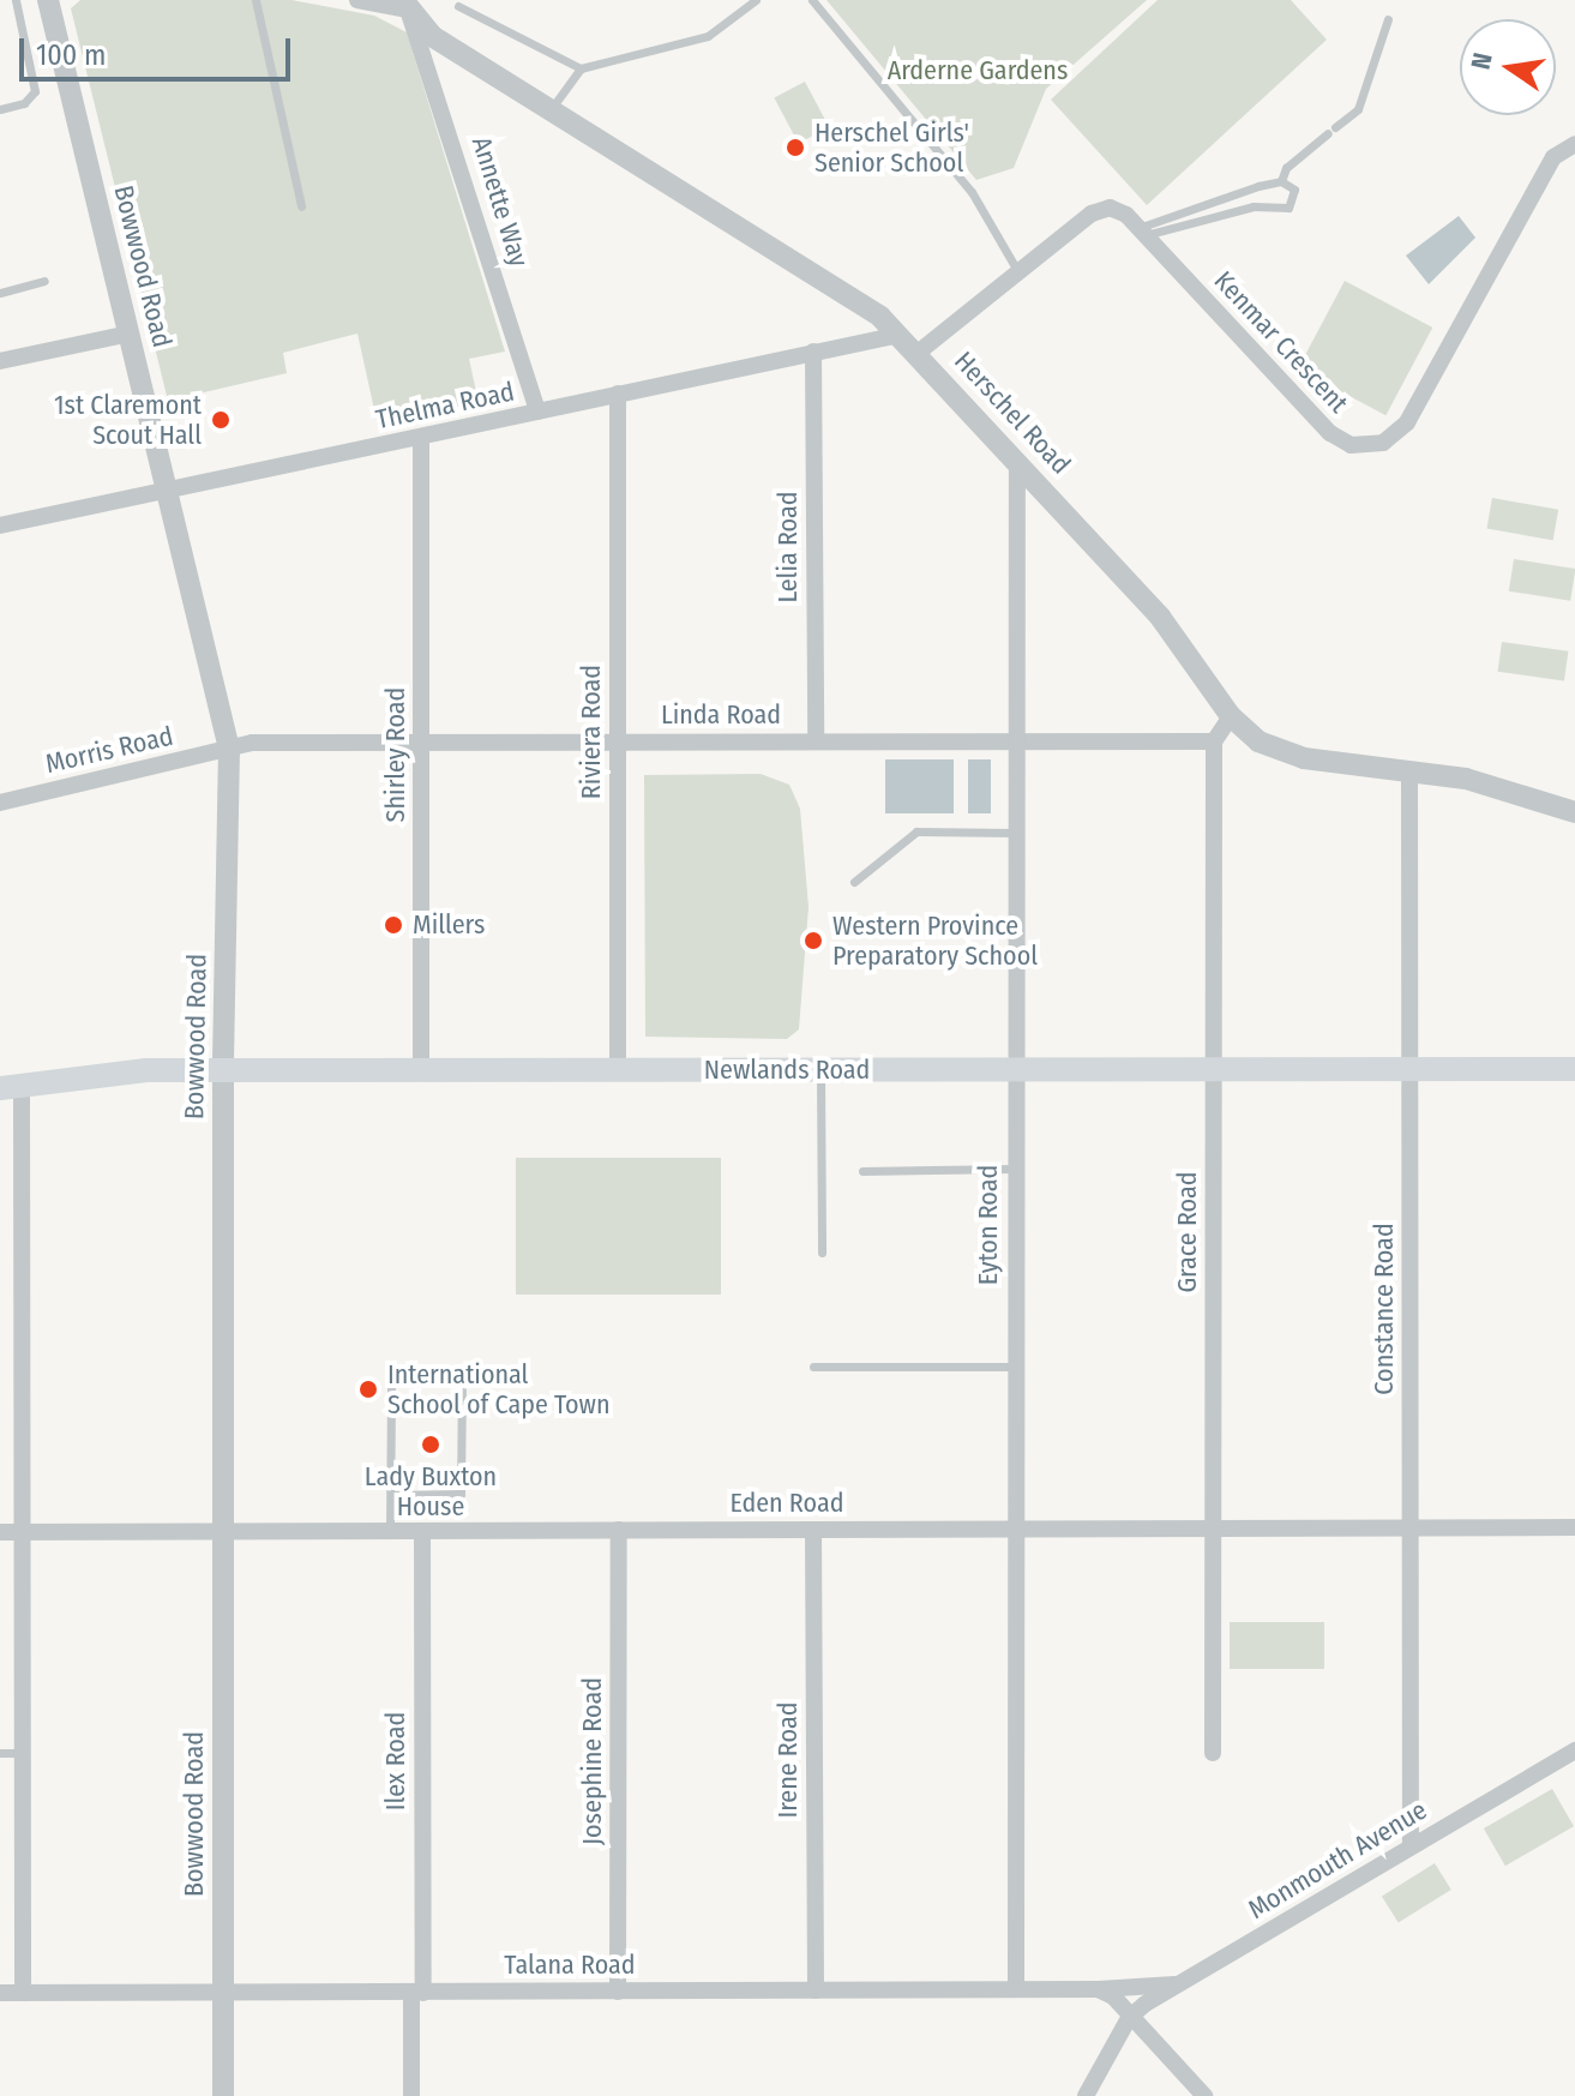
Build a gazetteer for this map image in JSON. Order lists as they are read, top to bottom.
{
  "streets": {
    "main road": ["Newlands Road"],
    "street": [
      "Annette Way",
      "Bowwood Road",
      "Kenmar Crescent",
      "Thelma Road",
      "Herschel Road",
      "Lelia Road",
      "Linda Road",
      "Riviera Road",
      "Morris Road",
      "Shirley Road",
      "Eyton Road",
      "Grace Road",
      "Constance Road",
      "Eden Road",
      "Irene Road",
      "Ilex Road",
      "Josephine Road",
      "Monmouth Avenue",
      "Talana Road"
    ]
  },
  "crossings": [
    ["Annette Way", "Thelma Road"],
    ["Annette Way", "Herschel Road"],
    ["Bowwood Road", "Thelma Road"],
    ["Bowwood Road", "Linda Road"],
    ["Bowwood Road", "Morris Road"],
    ["Bowwood Road", "Newlands Road"],
    ["Bowwood Road", "Eden Road"],
    ["Bowwood Road", "Talana Road"],
    ["Kenmar Crescent", "Herschel Road"],
    ["Thelma Road", "Herschel Road"],
    ["Thelma Road", "Lelia Road"],
    ["Thelma Road", "Riviera Road"],
    ["Thelma Road", "Shirley Road"],
    ["Herschel Road", "Eyton Road"],
    ["Herschel Road", "Constance Road"],
    ["Lelia Road", "Linda Road"],
    ["Linda Road", "Riviera Road"],
    ["Linda Road", "Morris Road"],
    ["Linda Road", "Shirley Road"],
    ["Linda Road", "Eyton Road"],
    ["Linda Road", "Grace Road"],
    ["Riviera Road", "Newlands Road"],
    ["Shirley Road", "Newlands Road"],
    ["Newlands Road", "Eyton Road"],
    ["Newlands Road", "Grace Road"],
    ["Newlands Road", "Constance Road"],
    ["Eyton Road", "Eden Road"],
    ["Eyton Road", "Talana Road"],
    ["Grace Road", "Eden Road"],
    ["Constance Road", "Eden Road"],
    ["Constance Road", "Monmouth Avenue"],
    ["Eden Road", "Irene Road"],
    ["Eden Road", "Ilex Road"],
    ["Eden Road", "Josephine Road"],
    ["Irene Road", "Talana Road"],
    ["Ilex Road", "Talana Road"],
    ["Josephine Road", "Talana Road"],
    ["Monmouth Avenue", "Talana Road"]
  ],
  "parks": ["Arderne Gardens"],
  "places": [
    "Herschel Girls' Senior School",
    "1st Claremont Scout Hall",
    "Millers",
    "Western Province Preparatory School",
    "International School of Cape Town",
    "Lady Buxton House"
  ],
  "scale_bar": "100 m",
  "north": "left"
}
